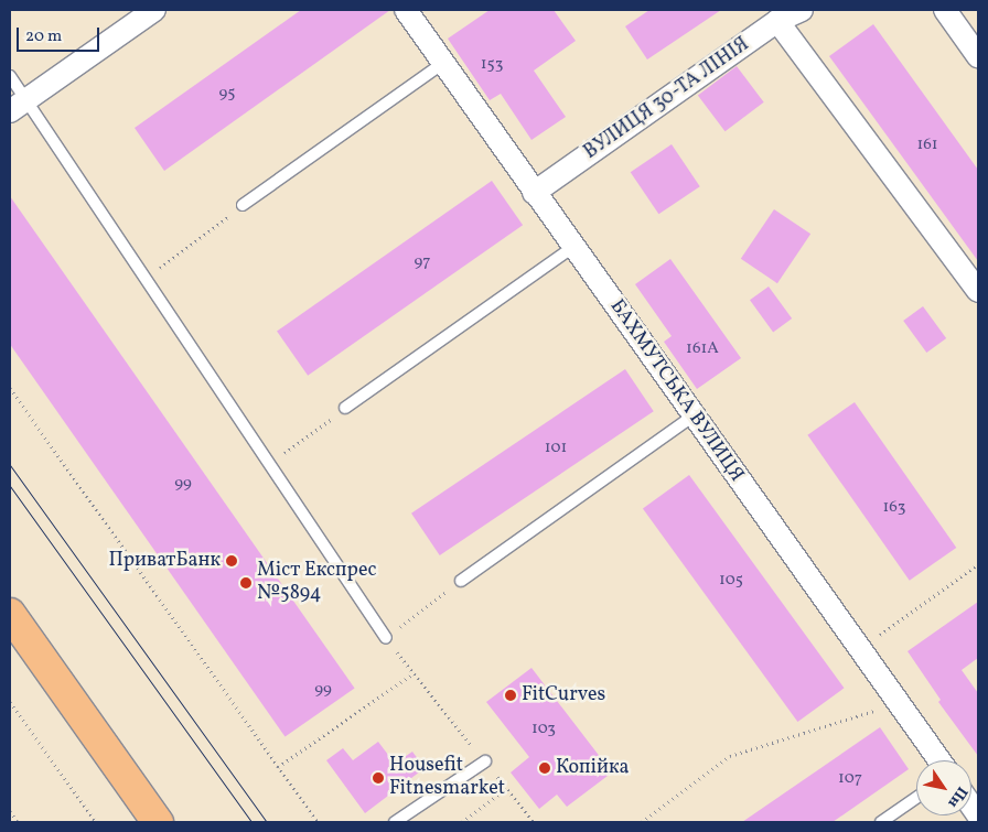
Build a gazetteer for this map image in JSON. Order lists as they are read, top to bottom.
{
  "streets": {
    "street": ["ВУЛИЦЯ 30-ТА ЛІНІЯ", "БАХМУТСЬКА ВУЛИЦЯ"]
  },
  "crossings": [
    ["ВУЛИЦЯ 30-ТА ЛІНІЯ", "БАХМУТСЬКА ВУЛИЦЯ"]
  ],
  "places": [
    "ПриватБанк",
    "Міст Експрес №5894",
    "FitCurves",
    "Копійка",
    "Housefit Fitnesmarket"
  ],
  "house_numbers": [
    "153",
    "95",
    "161",
    "97",
    "161А",
    "101",
    "99",
    "163",
    "105",
    "99",
    "103",
    "107"
  ],
  "scale_bar": "20 m",
  "north": "bottom right"
}
